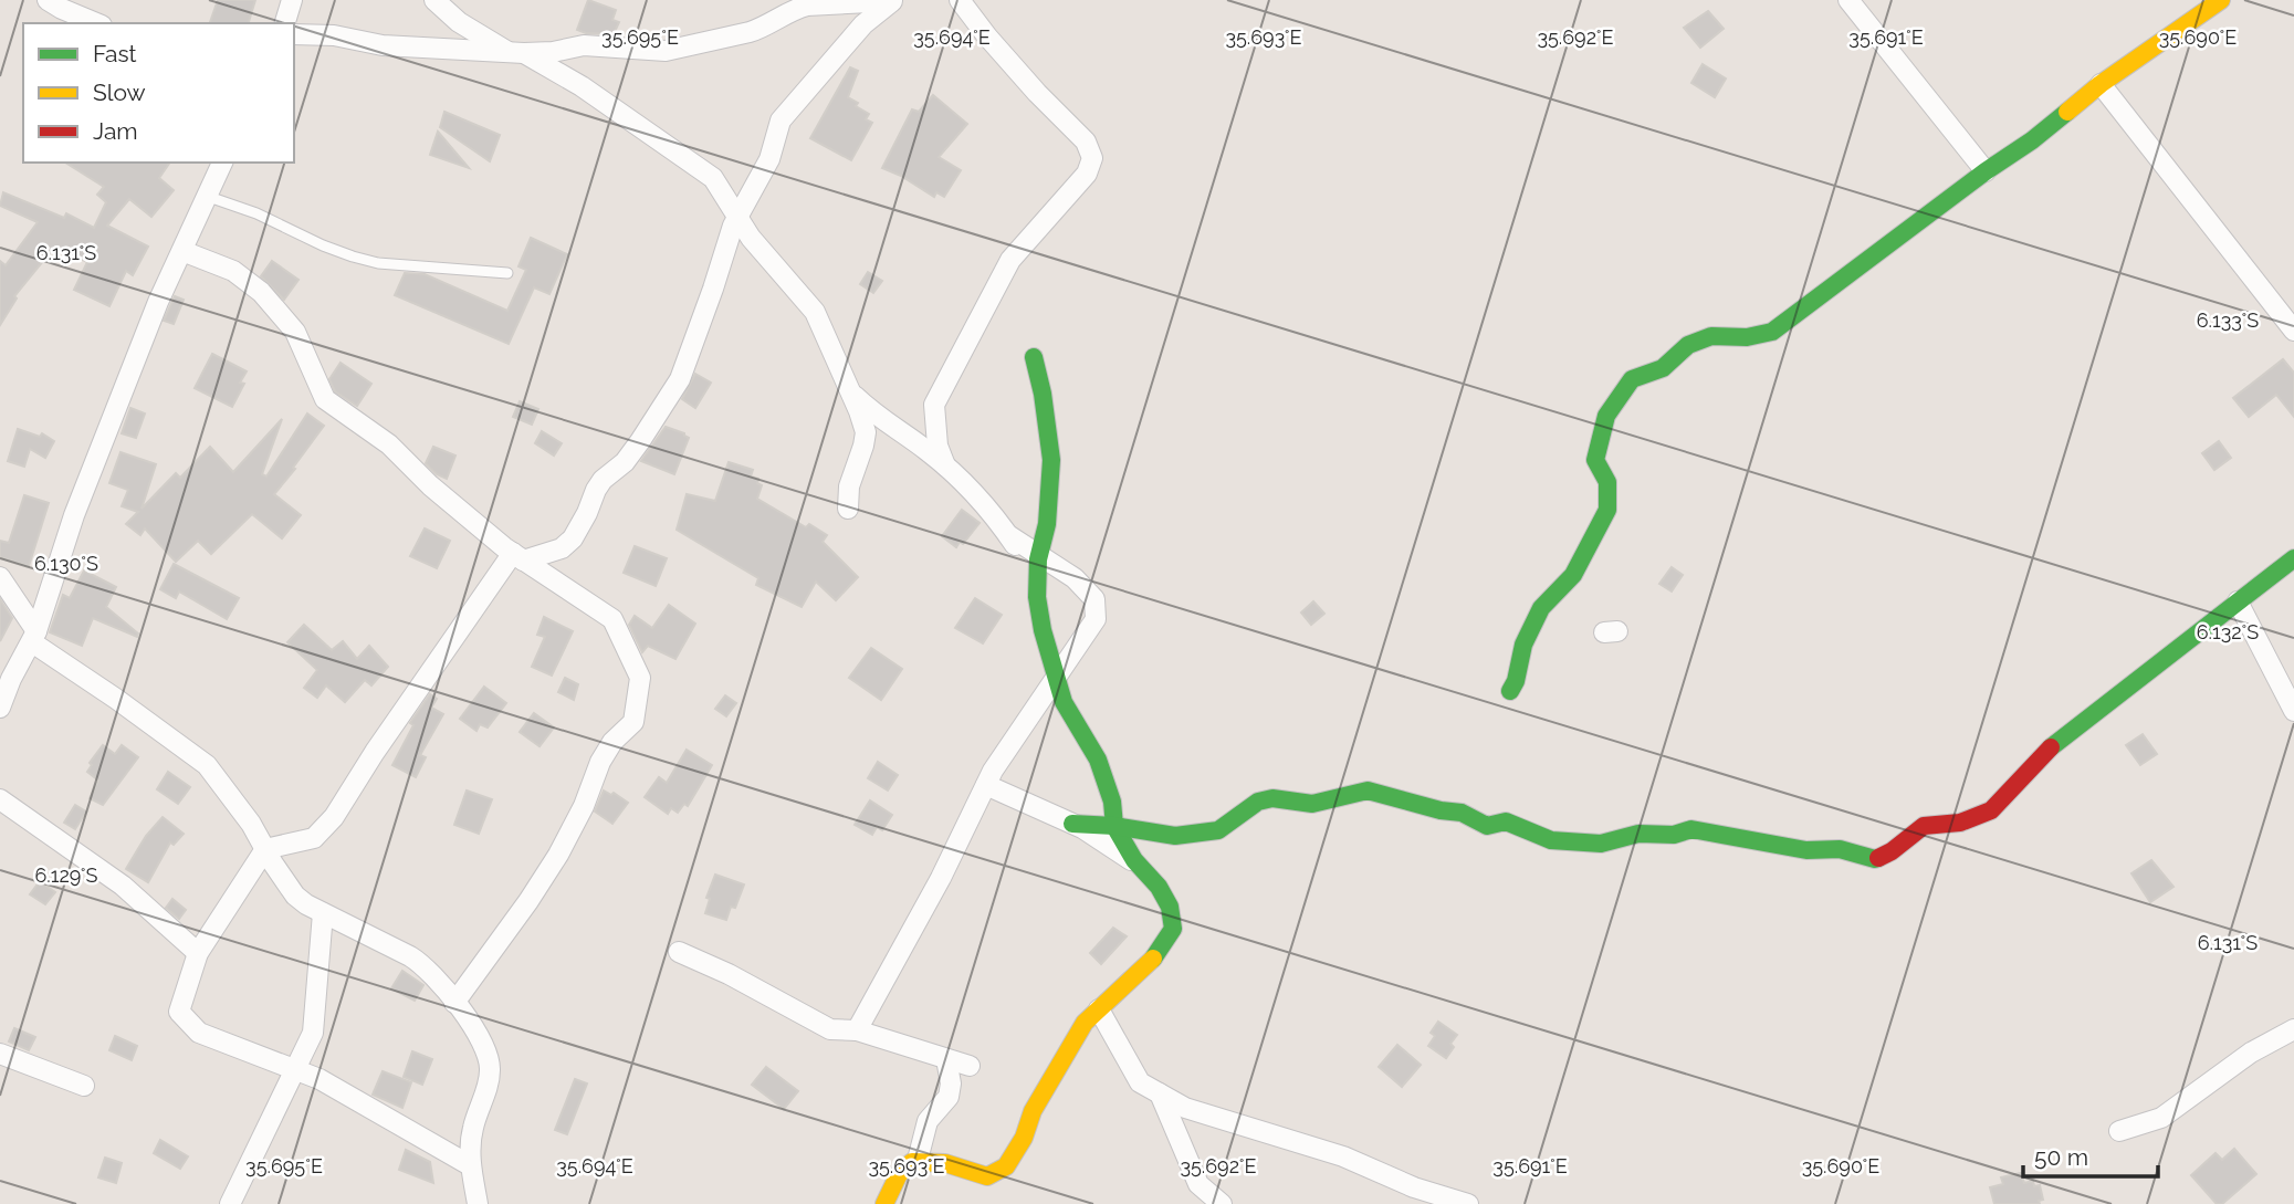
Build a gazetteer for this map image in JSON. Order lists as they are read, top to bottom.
{
  "legend": ["Fast", "Slow", "Jam"],
  "scale_bar": "50 m",
  "coordinates": [
    "35.695°E",
    "35.694°E",
    "35.693°E",
    "35.692°E",
    "35.691°E",
    "35.690°E",
    "6.131°S",
    "6.133°S",
    "6.130°S",
    "6.132°S",
    "6.129°S"
  ]
}
